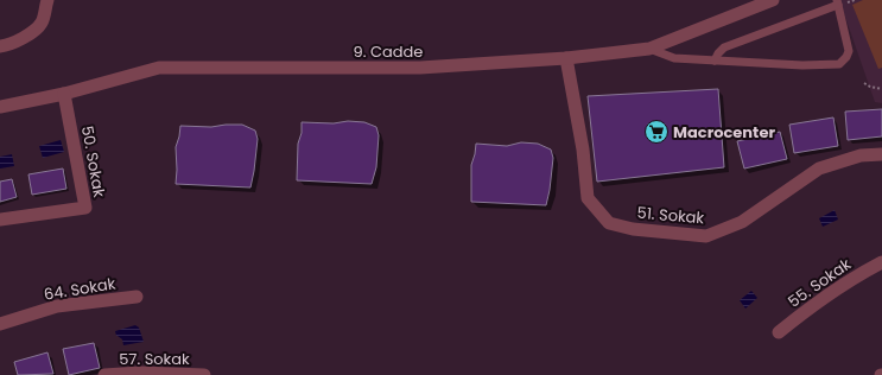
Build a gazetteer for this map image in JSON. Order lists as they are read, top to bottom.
{
  "streets": {
    "street": [
      "9. Cadde",
      "50. Sokak",
      "51. Sokak",
      "55. Sokak",
      "64. Sokak",
      "57. Sokak"
    ]
  },
  "crossings": [
    ["9. Cadde", "50. Sokak"],
    ["9. Cadde", "51. Sokak"]
  ],
  "places": {
    "supermarket": ["Macrocenter"]
  }
}
